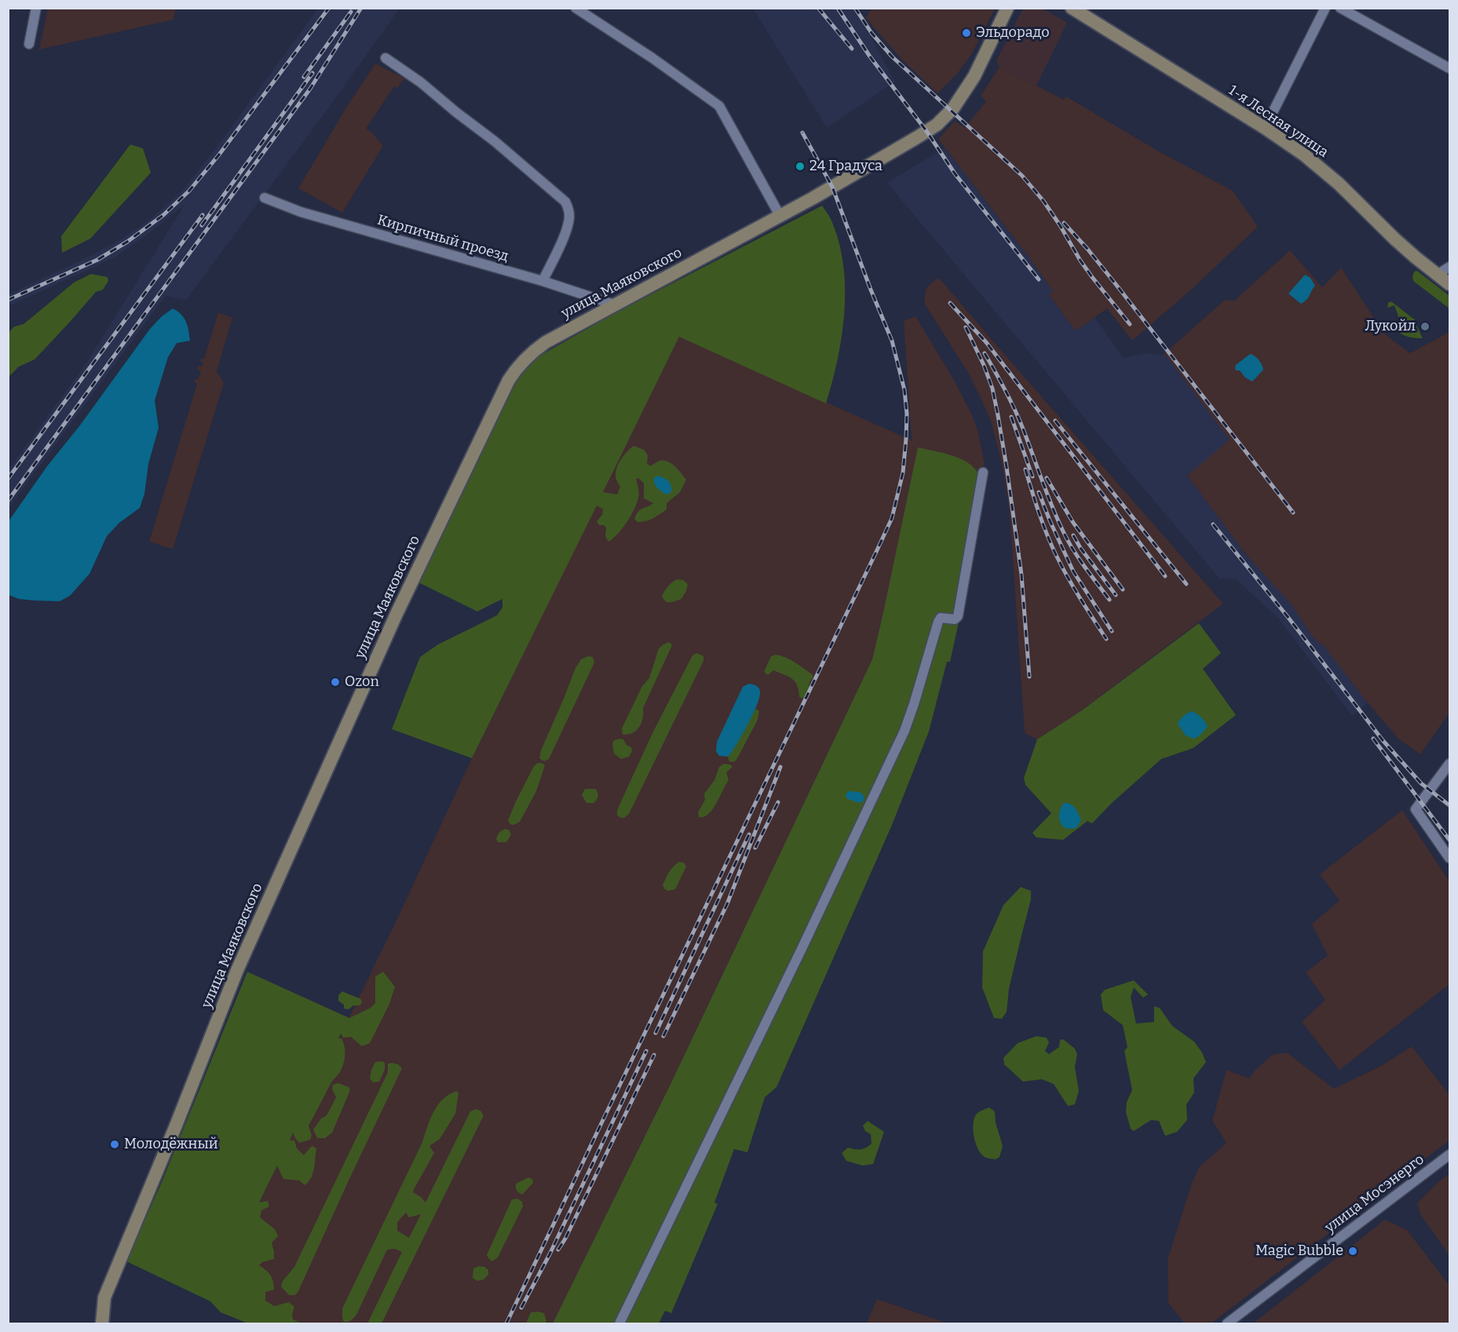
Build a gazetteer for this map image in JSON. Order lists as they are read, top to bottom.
{
  "streets": {
    "street": [
      "1-я Лесная улица",
      "Кирпичный проезд",
      "улица Маяковского",
      "улица Мосэнерго"
    ]
  },
  "crossings": [
    ["Кирпичный проезд", "улица Маяковского"]
  ],
  "places": [
    "Эльдорадо",
    "24 Градуса",
    "Лукойл",
    "Ozon",
    "Молодёжный",
    "Magic Bubble"
  ]
}
